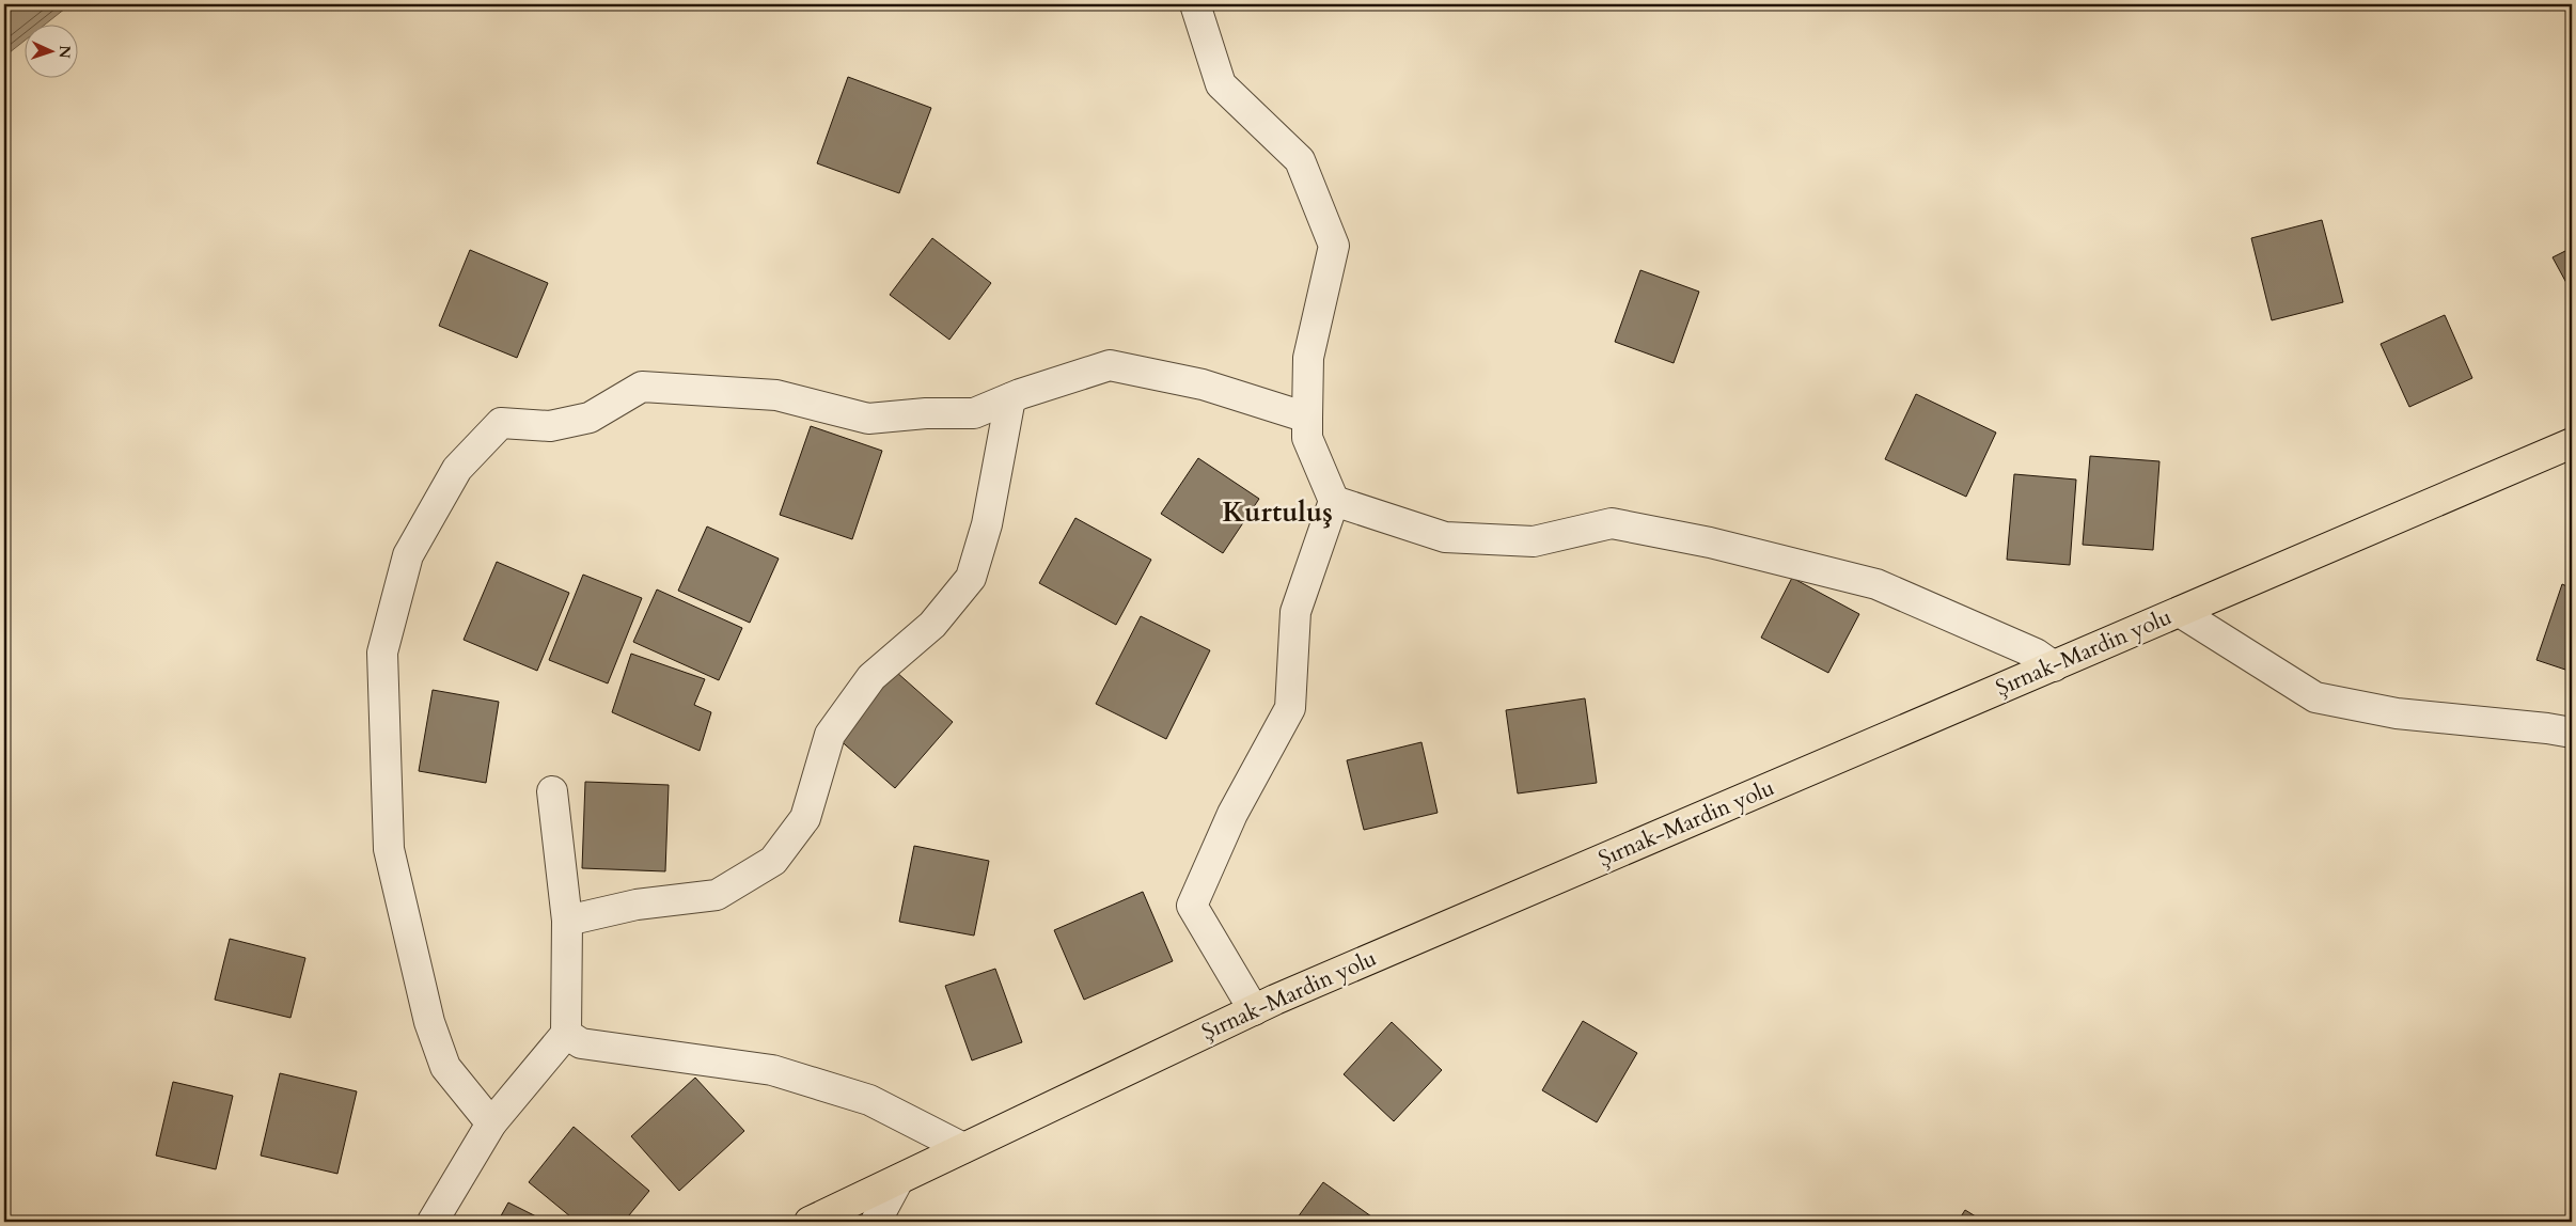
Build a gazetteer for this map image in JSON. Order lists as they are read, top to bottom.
{
  "streets": {
    "main road": ["Şırnak-Mardin yolu"]
  },
  "districts": ["Kurtuluş"],
  "north": "right"
}
